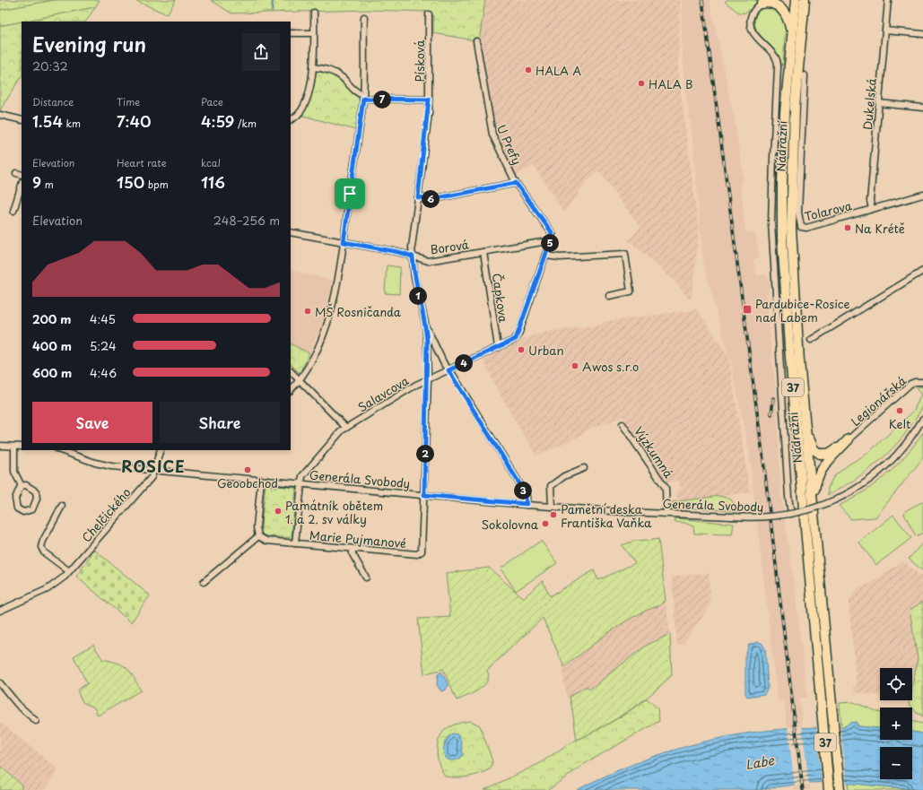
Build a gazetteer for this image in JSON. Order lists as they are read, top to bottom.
{
  "streets": {
    "main road": ["Nádražní", "37"],
    "street": [
      "Písková",
      "Dukelská",
      "U Prefy",
      "Tolarova",
      "Borová",
      "Čapkova",
      "Salavcova",
      "Legionářská",
      "Výzkumná",
      "Generála Svobody",
      "Chelčického",
      "Marie Pujmanové"
    ]
  },
  "crossings": [
    ["Písková", "Borová"],
    ["Dukelská", "Tolarova"],
    ["U Prefy", "Borová"],
    ["U Prefy", "Salavcova"],
    ["Nádražní", "37"],
    ["Borová", "Čapkova"],
    ["Borová", "Salavcova"],
    ["Čapkova", "Salavcova"],
    ["Salavcova", "Generála Svobody"],
    ["Výzkumná", "Generála Svobody"],
    ["Generála Svobody", "Chelčického"],
    ["Generála Svobody", "Marie Pujmanové"]
  ],
  "districts": ["ROSICE"],
  "water": ["Labe"],
  "places": {
    "other": [
      "HALA A",
      "HALA B",
      "Na Krétě",
      "MŠ Rosničanda",
      "Urban",
      "Awos s.r.o",
      "Kelt",
      "Geoobchod",
      "Památník obětem 1. a 2. sv války",
      "Pamětní deska Františka Vaňka",
      "Sokolovna"
    ],
    "transit": ["Pardubice-Rosice nad Labem"]
  },
  "page": {
    "heading": ["Evening run", "20:32"],
    "stats": [
      ["Distance", "1.54 km"],
      ["Time", "7:40"],
      ["Pace", "4:59 /km"],
      ["Elevation", "9 m"],
      ["Heart rate", "150 bpm"],
      ["kcal", "116"]
    ],
    "pins": [
      "7",
      "6",
      "5",
      "1",
      "4",
      "2",
      "3"
    ],
    "chart": ["Elevation", "248–256 m"],
    "list": [
      {
        "name": "200 m",
        "note": "4:45"
      },
      {
        "name": "400 m",
        "note": "5:24"
      },
      {
        "name": "600 m",
        "note": "4:46"
      }
    ],
    "buttons": ["Save", "Share"],
    "map_buttons": ["+", "−"]
  }
}
